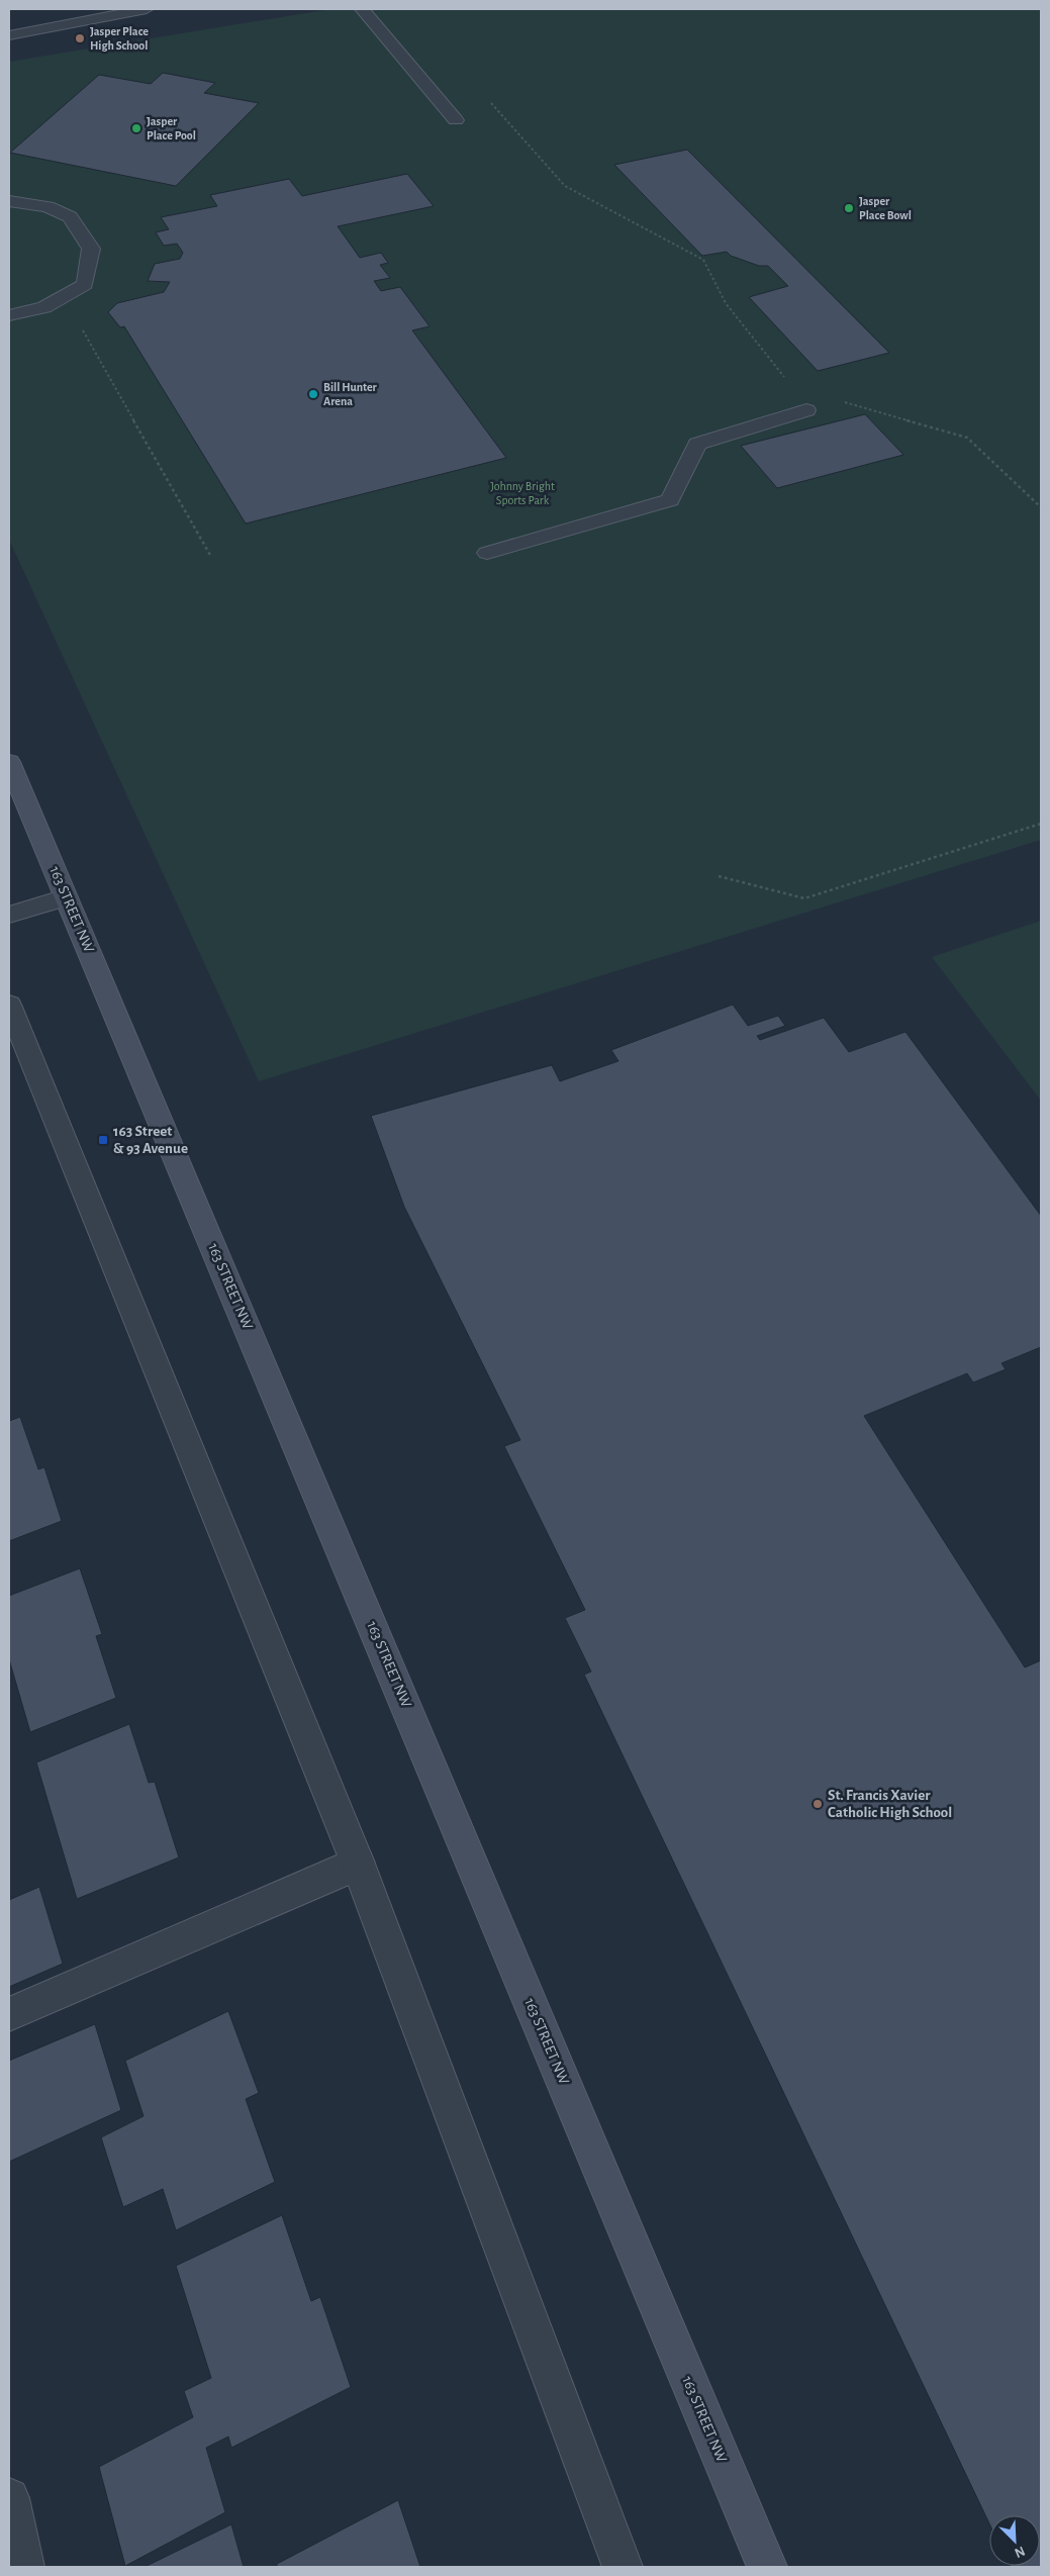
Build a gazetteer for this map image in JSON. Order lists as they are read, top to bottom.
{
  "streets": {
    "main road": ["163 STREET NW"]
  },
  "parks": ["Johnny Bright Sports Park"],
  "places": {
    "other": [
      "Jasper Place High School",
      "Jasper Place Pool",
      "Jasper Place Bowl",
      "Bill Hunter Arena",
      "St. Francis Xavier Catholic High School"
    ],
    "transit": ["163 Street & 93 Avenue"]
  },
  "north": "bottom right"
}
